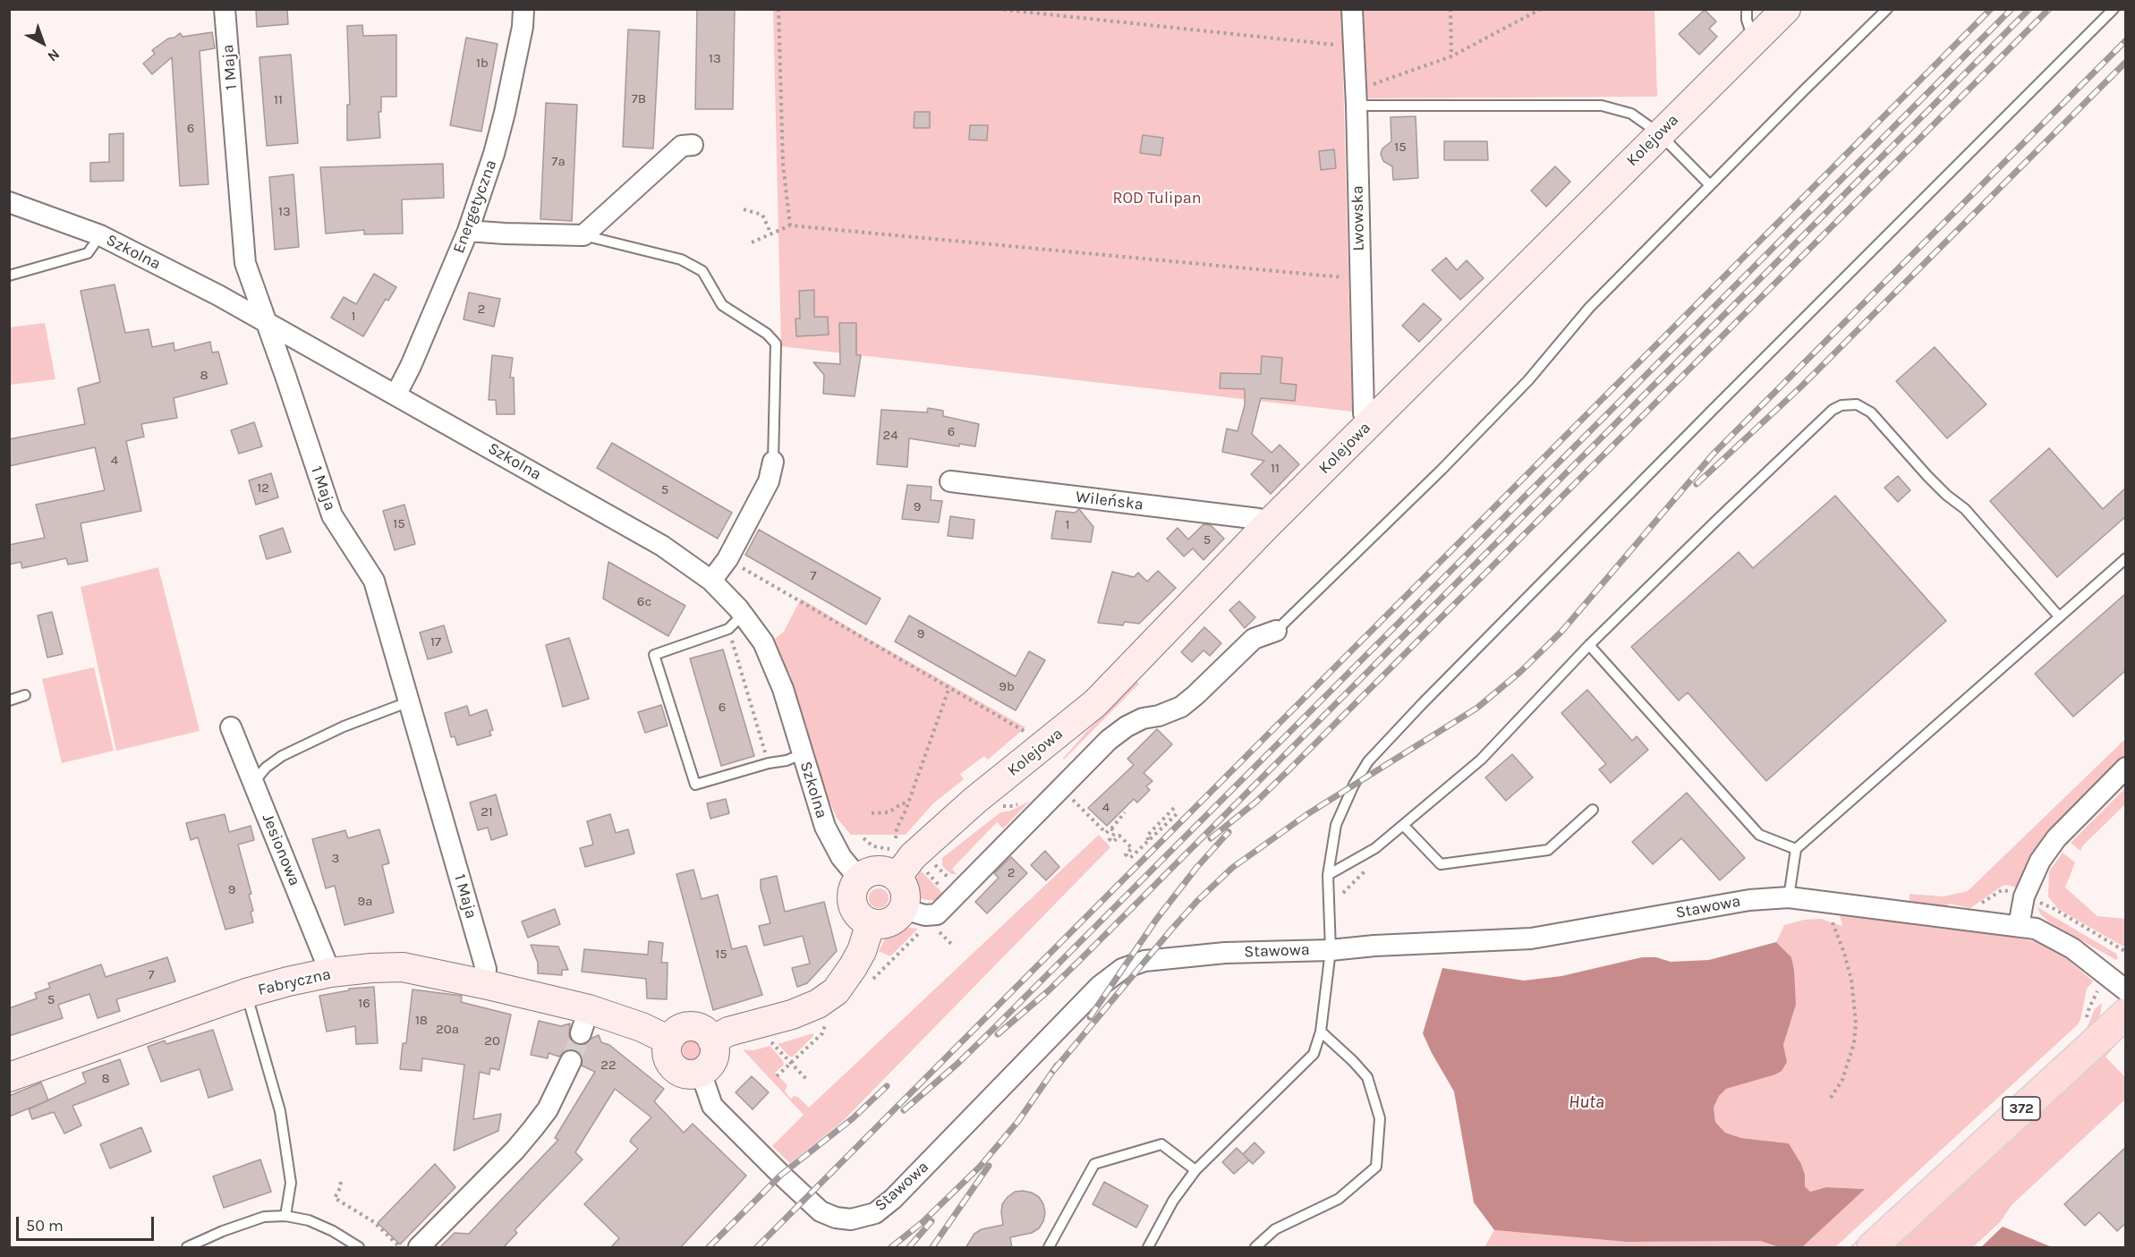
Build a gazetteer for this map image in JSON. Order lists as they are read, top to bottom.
{
  "streets": {
    "main road": ["372"],
    "street": [
      "1 Maja",
      "Kolejowa",
      "Energetyczna",
      "Lwowska",
      "Szkolna",
      "Wileńska",
      "Jesionowa",
      "Stawowa",
      "Fabryczna"
    ]
  },
  "crossings": [
    ["1 Maja", "Szkolna"],
    ["1 Maja", "Fabryczna"],
    ["Kolejowa", "Lwowska"],
    ["Kolejowa", "Szkolna"],
    ["Kolejowa", "Wileńska"],
    ["Energetyczna", "Szkolna"],
    ["Jesionowa", "Fabryczna"],
    ["Stawowa", "Fabryczna"]
  ],
  "water": ["Huta"],
  "parks": ["ROD Tulipan"],
  "house_numbers": [
    "13",
    "1b",
    "7B",
    "11",
    "6",
    "15",
    "7a",
    "13",
    "2",
    "1",
    "8",
    "6",
    "24",
    "4",
    "11",
    "12",
    "5",
    "9",
    "15",
    "1",
    "5",
    "7",
    "6c",
    "9",
    "17",
    "9b",
    "6",
    "4",
    "21",
    "3",
    "2",
    "9",
    "9a",
    "15",
    "7",
    "5",
    "16",
    "18",
    "20a",
    "20",
    "22",
    "8"
  ],
  "scale_bar": "50 m",
  "north": "bottom right"
}
